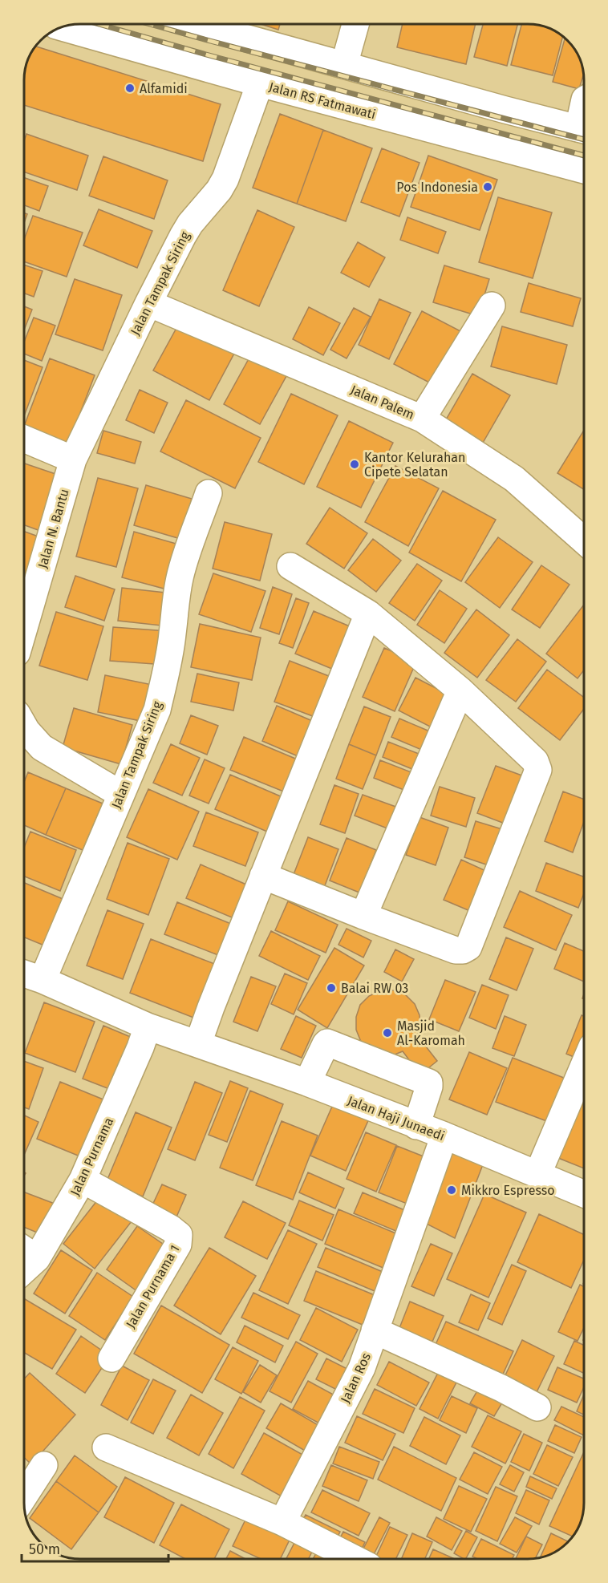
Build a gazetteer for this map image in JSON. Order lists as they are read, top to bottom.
{
  "streets": {
    "street": [
      "Jalan RS Fatmawati",
      "Jalan Tampak Siring",
      "Jalan Palem",
      "Jalan N. Bantu",
      "Jalan Haji Junaedi",
      "Jalan Purnama",
      "Jalan Purnama 1",
      "Jalan Ros"
    ]
  },
  "crossings": [
    ["Jalan RS Fatmawati", "Jalan Tampak Siring"],
    ["Jalan Tampak Siring", "Jalan Palem"],
    ["Jalan Tampak Siring", "Jalan N. Bantu"],
    ["Jalan Tampak Siring", "Jalan Haji Junaedi"],
    ["Jalan Haji Junaedi", "Jalan Purnama"],
    ["Jalan Haji Junaedi", "Jalan Ros"],
    ["Jalan Purnama", "Jalan Purnama 1"]
  ],
  "places": [
    "Alfamidi",
    "Pos Indonesia",
    "Kantor Kelurahan Cipete Selatan",
    "Balai RW 03",
    "Masjid Al-Karomah",
    "Mikkro Espresso"
  ],
  "scale_bar": "50 m"
}
